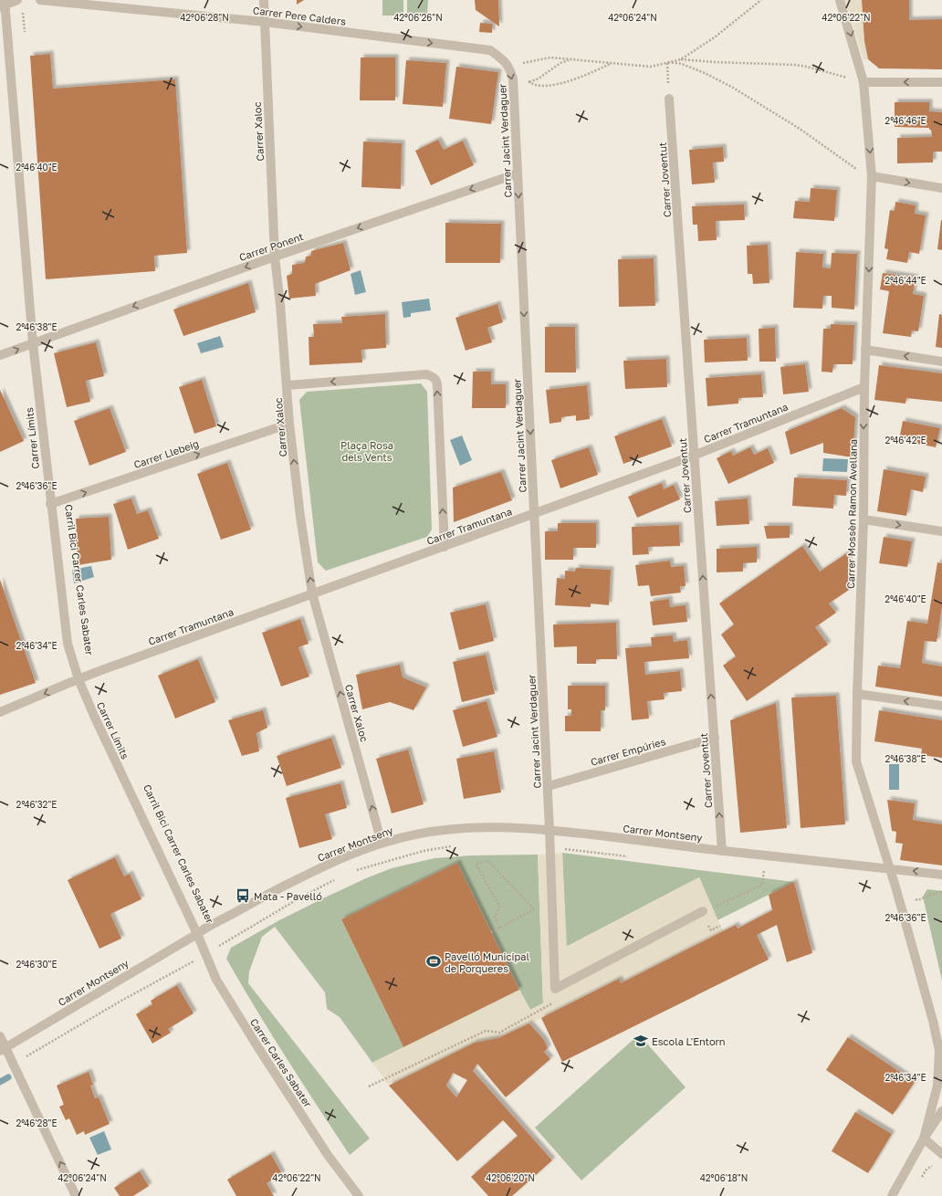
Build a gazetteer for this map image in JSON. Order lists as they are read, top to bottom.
{
  "streets": {
    "street": [
      "Carrer Pere Calders",
      "Carrer Xaloc",
      "Carrer Jacint Verdaguer",
      "Carrer Joventut",
      "Carrer Ponent",
      "Carrer Tramuntana",
      "Carrer Límits",
      "Carrer Llebeig",
      "Carrer Mossèn Ramon Avellana",
      "Carrer Empúries",
      "Carrer Montseny",
      "Carrer Carles Sabater"
    ]
  },
  "crossings": [
    ["Carrer Pere Calders", "Carrer Xaloc"],
    ["Carrer Pere Calders", "Carrer Jacint Verdaguer"],
    ["Carrer Xaloc", "Carrer Ponent"],
    ["Carrer Xaloc", "Carrer Tramuntana"],
    ["Carrer Xaloc", "Carrer Llebeig"],
    ["Carrer Xaloc", "Carrer Montseny"],
    ["Carrer Jacint Verdaguer", "Carrer Ponent"],
    ["Carrer Jacint Verdaguer", "Carrer Tramuntana"],
    ["Carrer Jacint Verdaguer", "Carrer Empúries"],
    ["Carrer Jacint Verdaguer", "Carrer Montseny"],
    ["Carrer Joventut", "Carrer Tramuntana"],
    ["Carrer Joventut", "Carrer Empúries"],
    ["Carrer Joventut", "Carrer Montseny"],
    ["Carrer Ponent", "Carrer Límits"],
    ["Carrer Tramuntana", "Carrer Límits"],
    ["Carrer Tramuntana", "Carrer Mossèn Ramon Avellana"],
    ["Carrer Límits", "Carrer Llebeig"],
    ["Carrer Límits", "Carrer Montseny"],
    ["Carrer Límits", "Carrer Carles Sabater"],
    ["Carrer Mossèn Ramon Avellana", "Carrer Montseny"],
    ["Carrer Montseny", "Carrer Carles Sabater"]
  ],
  "one_way": [
    "Carrer Pere Calders",
    "Carrer Xaloc",
    "Carrer Jacint Verdaguer",
    "Carrer Joventut",
    "Carrer Ponent",
    "Carrer Llebeig",
    "Carrer Mossèn Ramon Avellana"
  ],
  "parks": ["Plaça Rosa dels Vents"],
  "places": {
    "bus stop": ["Mata - Pavelló"],
    "sports": ["Pavelló Municipal de Porqueres"],
    "school or university": ["Escola L'Entorn"]
  },
  "coordinates": [
    "42°06'28\"N",
    "42°06'26\"N",
    "42°06'24\"N",
    "42°06'22\"N",
    "2°46'46\"E",
    "2°46'40\"E",
    "2°46'44\"E",
    "2°46'38\"E",
    "2°46'42\"E",
    "2°46'36\"E",
    "2°46'34\"E",
    "2°46'32\"E",
    "2°46'30\"E",
    "2°46'28\"E",
    "42°06'20\"N",
    "42°06'18\"N"
  ]
}
